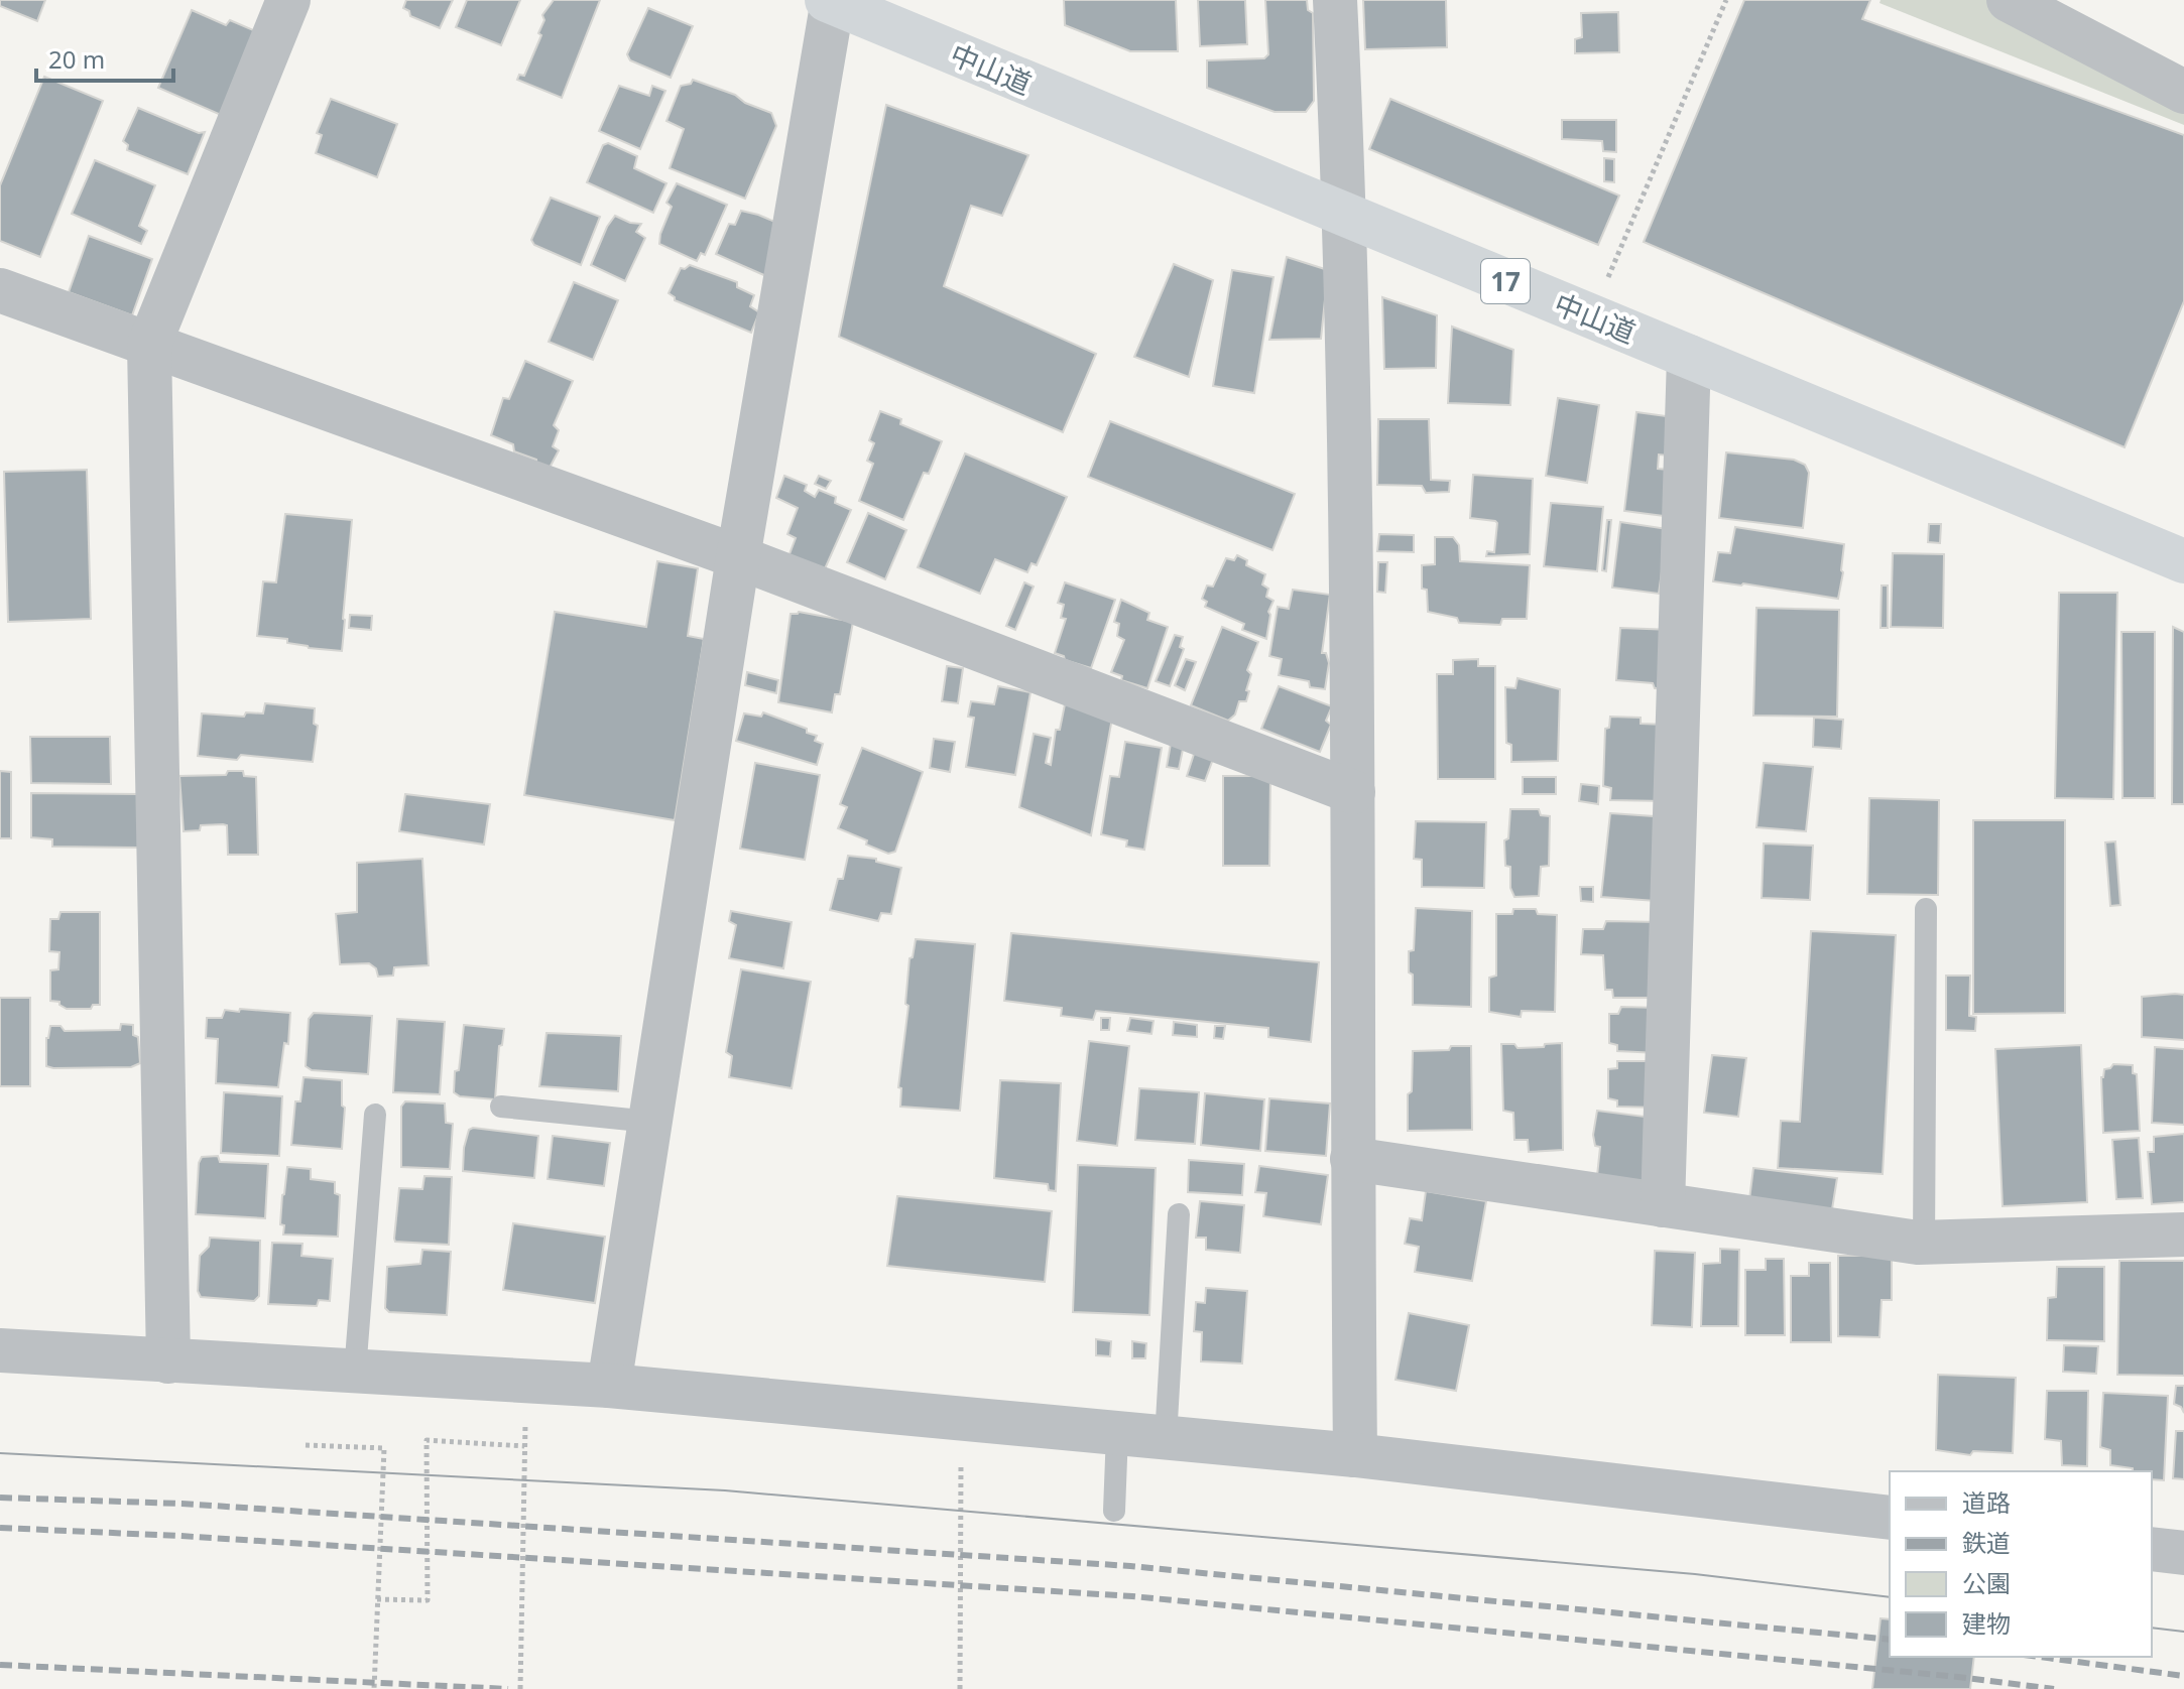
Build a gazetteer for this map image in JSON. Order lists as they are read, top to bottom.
{
  "streets": {
    "highway": ["中山道", "17"]
  },
  "legend": [
    "道路",
    "鉄道",
    "公園",
    "建物"
  ],
  "scale_bar": "20 m"
}
